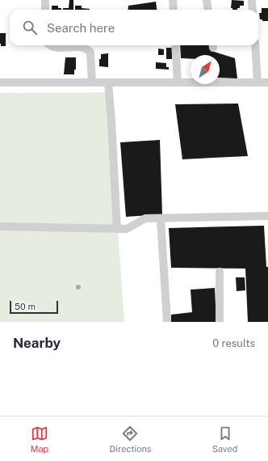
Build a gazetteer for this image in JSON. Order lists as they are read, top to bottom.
{
  "scale_bar": "50 m",
  "north": "top right",
  "page": {
    "search": "Search here",
    "scale": "50 m",
    "heading": ["Nearby", "0 results"],
    "nav": ["Map", "Directions", "Saved"]
  }
}
